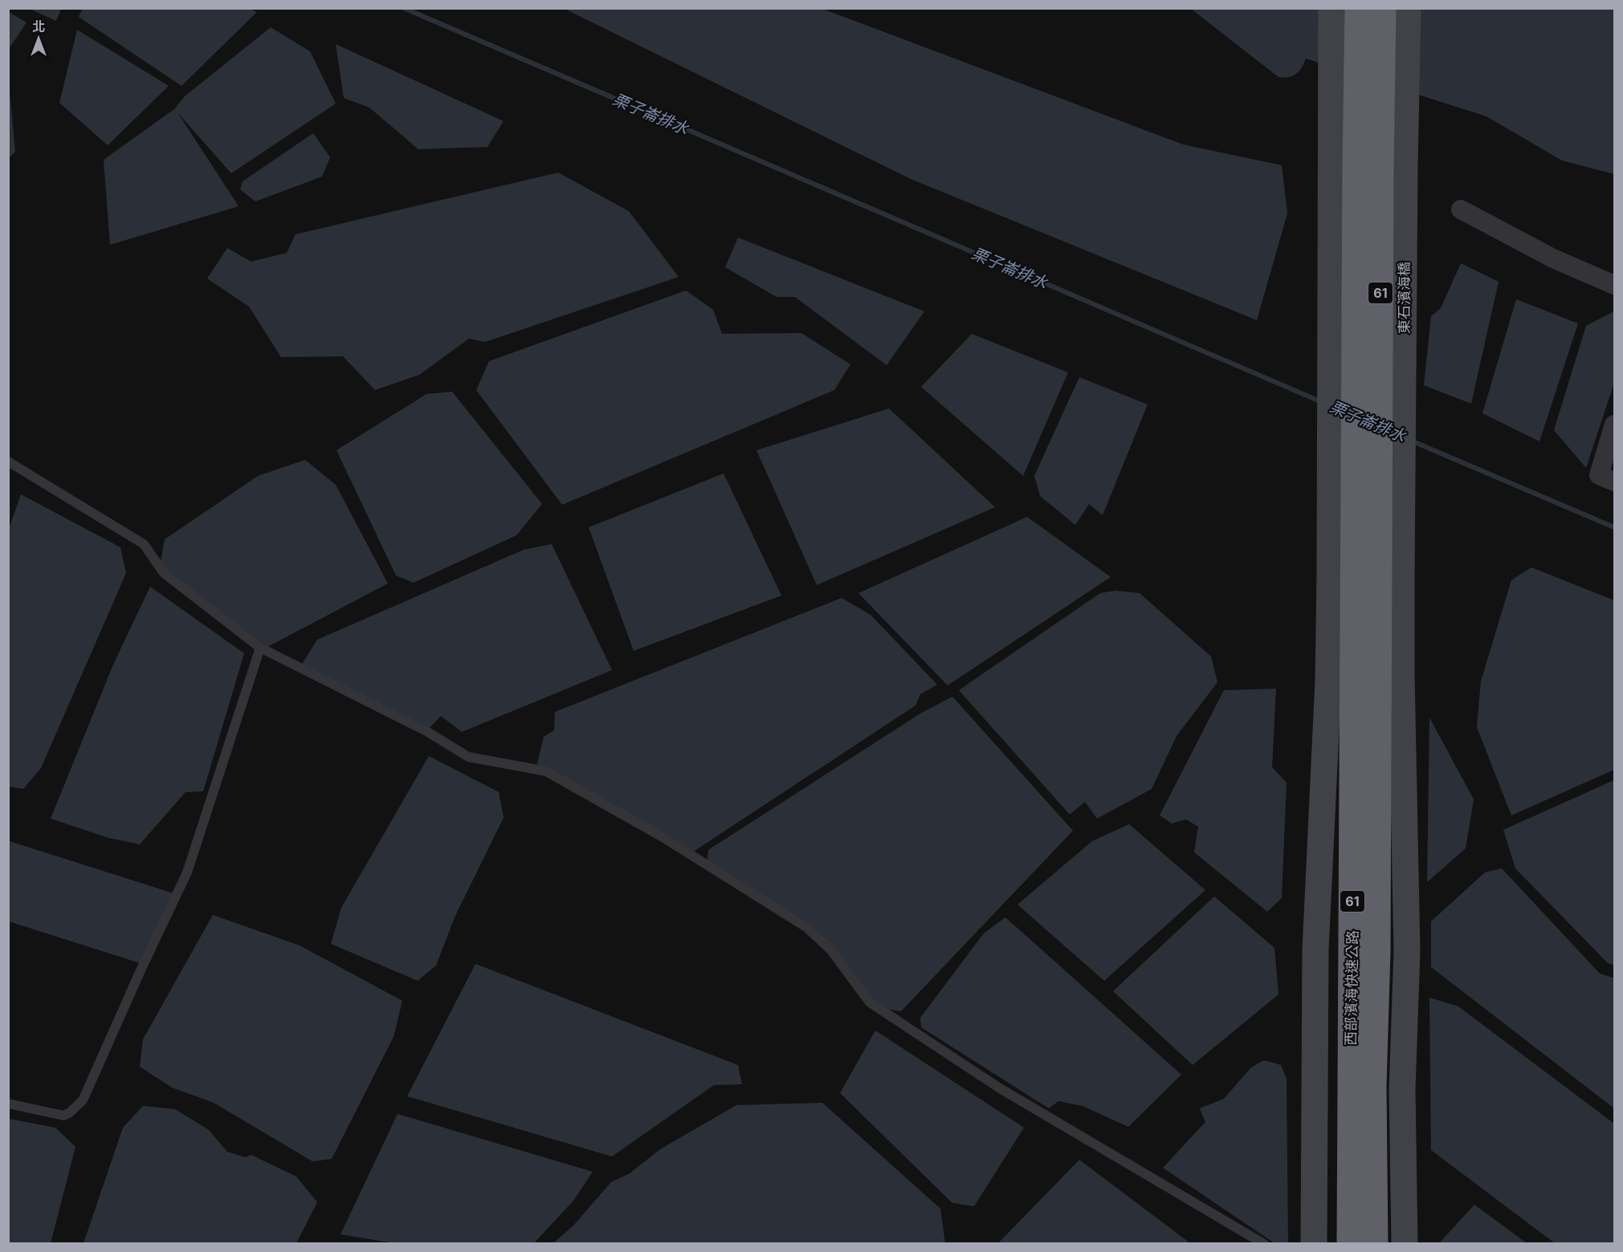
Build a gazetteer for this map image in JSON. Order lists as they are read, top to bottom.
{
  "streets": {
    "highway": ["61", "東石濱海橋", "西部濱海快速公路"]
  },
  "crossings": [
    ["東石濱海橋", "西部濱海快速公路"]
  ],
  "water": ["栗子崙排水"],
  "north": "top"
}
